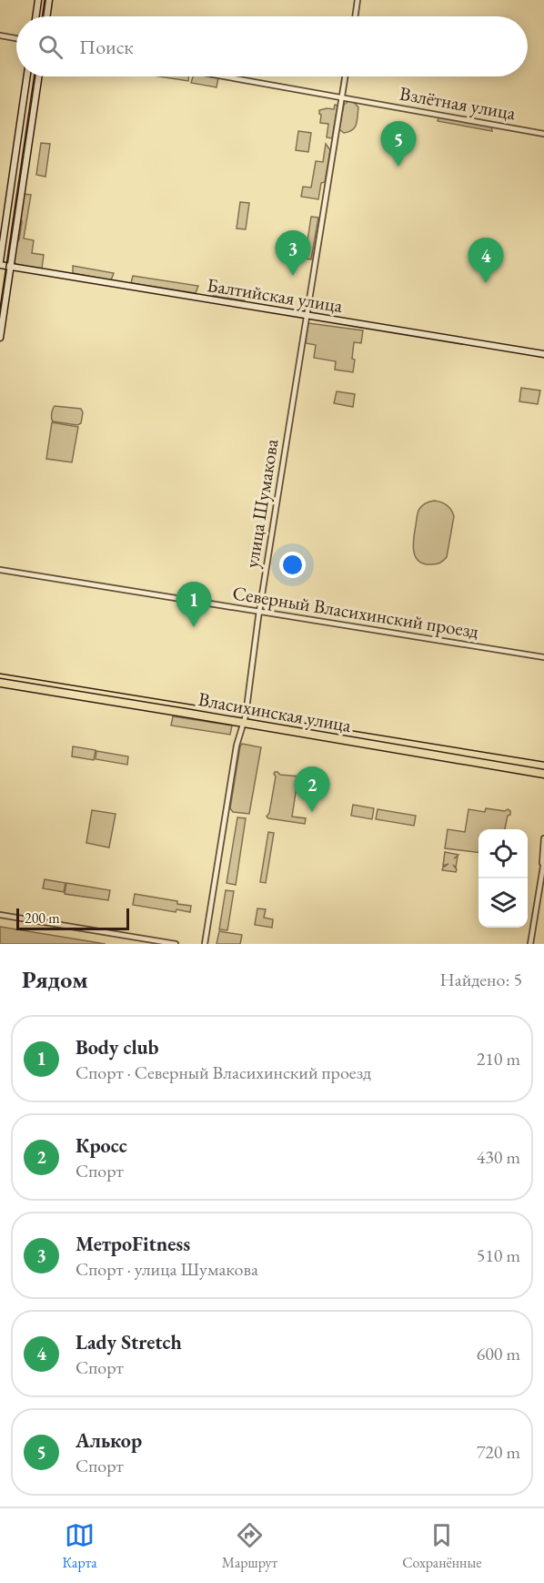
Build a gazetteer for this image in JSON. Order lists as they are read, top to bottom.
{
  "streets": {
    "highway": ["Власихинская улица"],
    "main road": ["Балтийская улица"],
    "street": ["Взлётная улица", "улица Шумакова", "Северный Власихинский проезд"]
  },
  "crossings": [
    ["Взлётная улица", "улица Шумакова"],
    ["Балтийская улица", "улица Шумакова"],
    ["улица Шумакова", "Северный Власихинский проезд"],
    ["улица Шумакова", "Власихинская улица"]
  ],
  "scale_bar": "200 m",
  "page": {
    "search": "Поиск",
    "pins": [
      "5",
      "3",
      "4",
      "1",
      "2"
    ],
    "scale": "200 m",
    "heading": ["Рядом", "Найдено: 5"],
    "list": [
      {
        "mark": "1",
        "name": "Body club",
        "note": "Спорт · Северный Власихинский проезд",
        "value": "210 m"
      },
      {
        "mark": "2",
        "name": "Кросс",
        "note": "Спорт",
        "value": "430 m"
      },
      {
        "mark": "3",
        "name": "МетроFitness",
        "note": "Спорт · улица Шумакова",
        "value": "510 m"
      },
      {
        "mark": "4",
        "name": "Lady Stretch",
        "note": "Спорт",
        "value": "600 m"
      },
      {
        "mark": "5",
        "name": "Алькор",
        "note": "Спорт",
        "value": "720 m"
      }
    ],
    "nav": ["Карта", "Маршрут", "Сохранённые"]
  }
}
